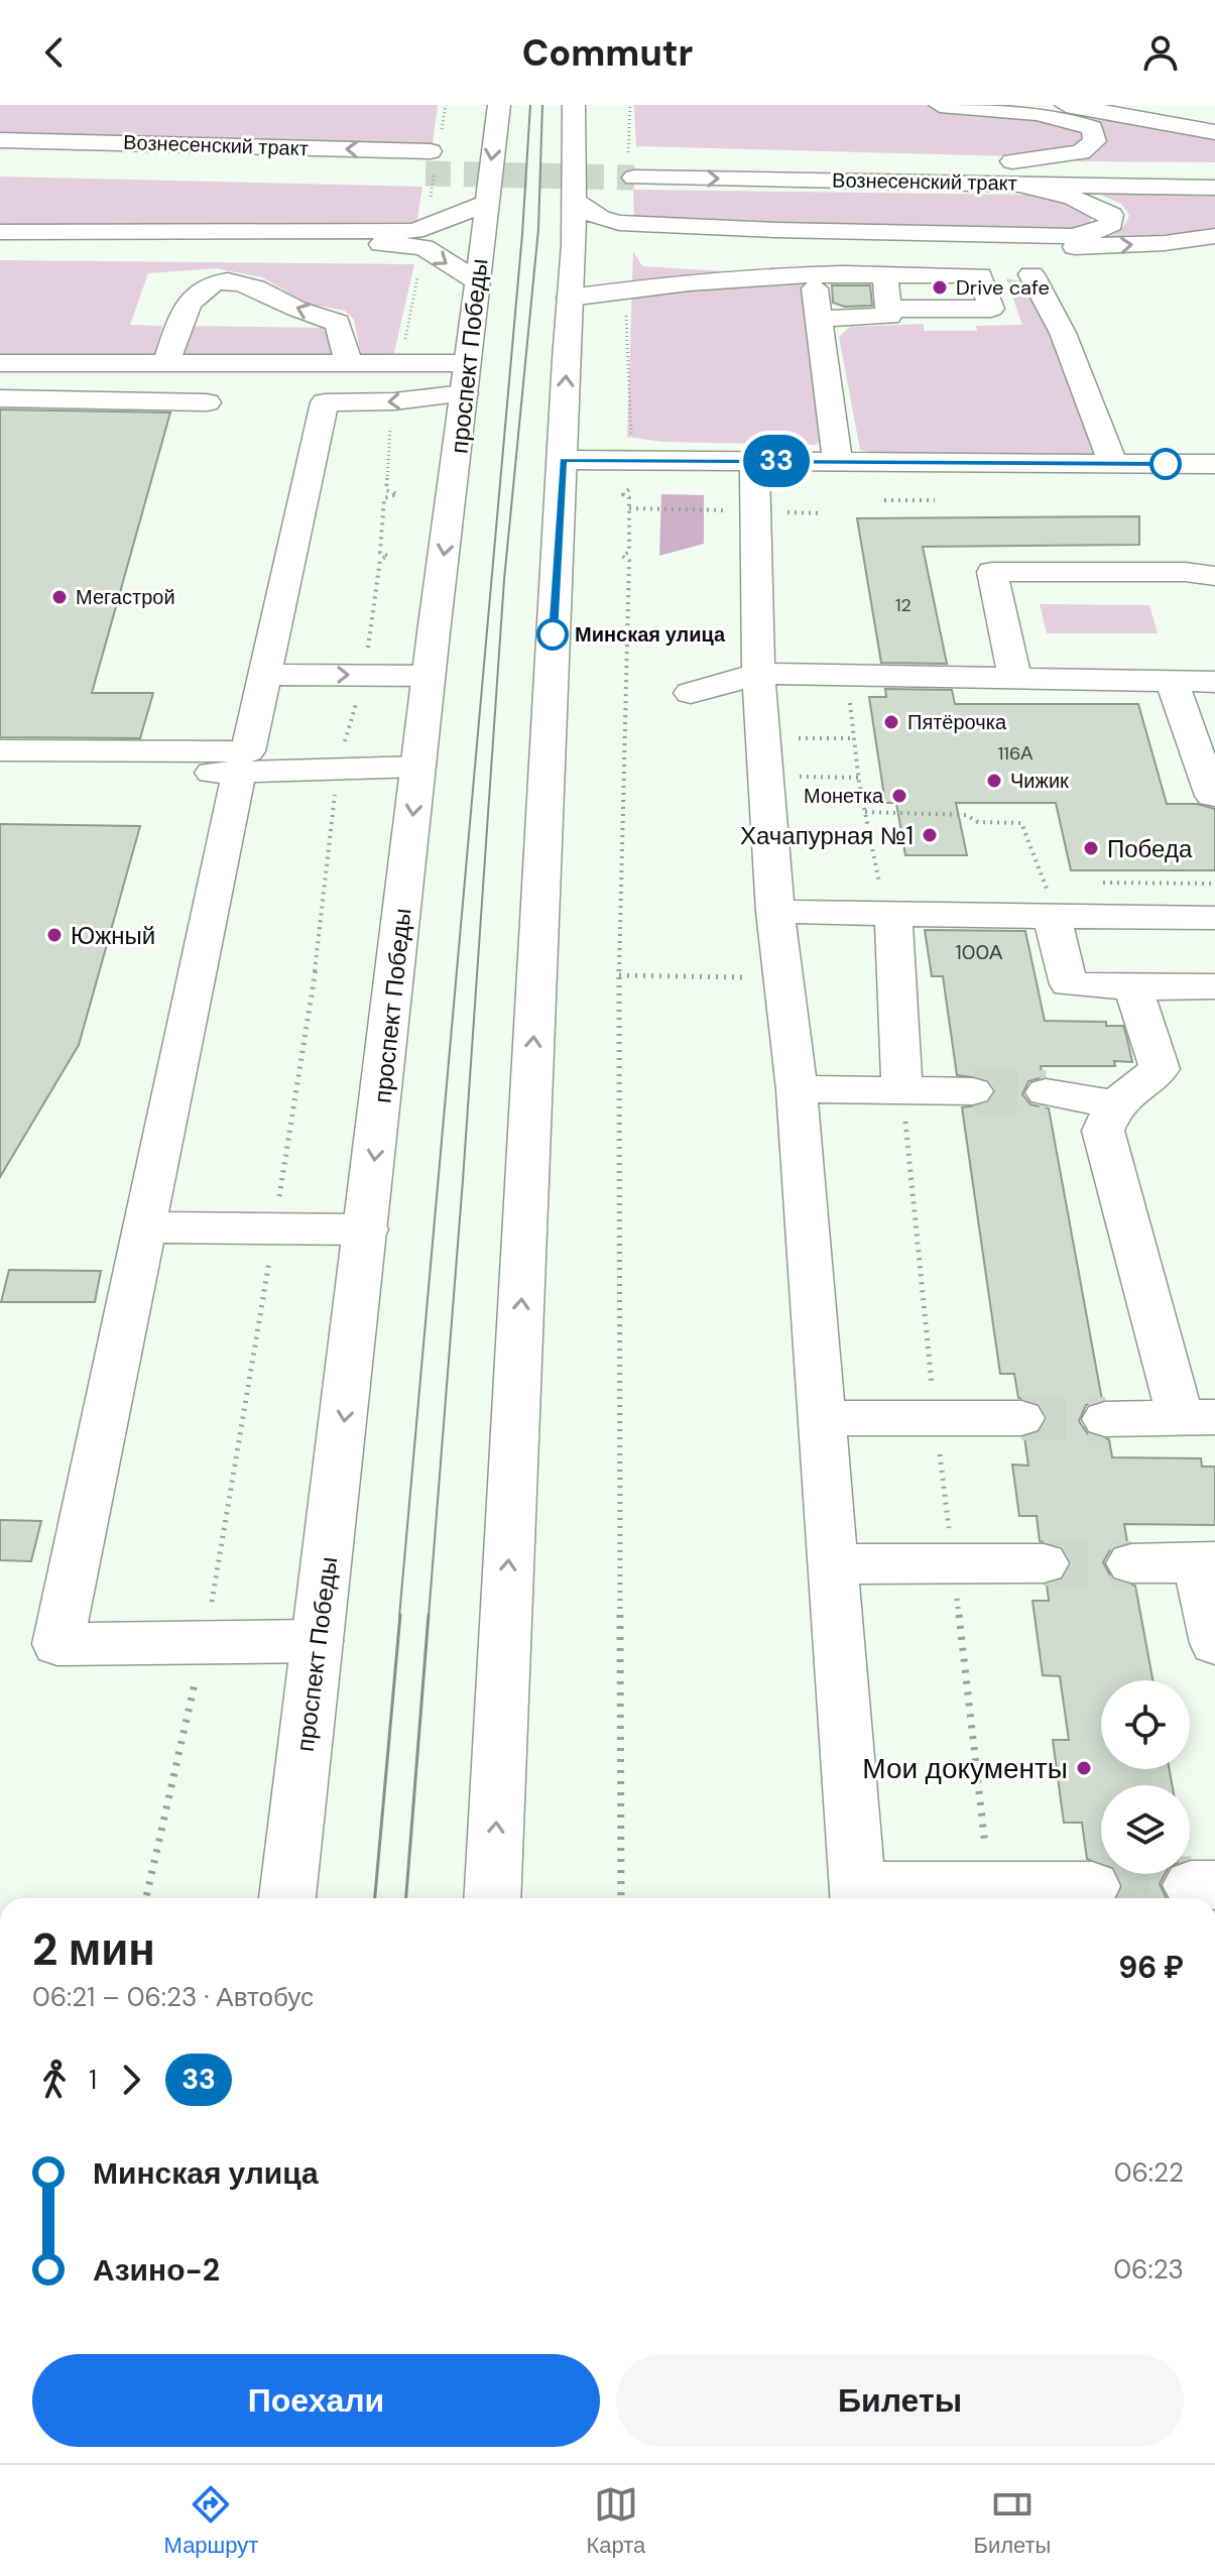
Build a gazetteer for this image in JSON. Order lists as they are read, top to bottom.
{
  "streets": {
    "main road": ["Вознесенский тракт", "проспект Победы"]
  },
  "places": [
    "Drive cafe",
    "Мегастрой",
    "Минская улица",
    "Пятёрочка",
    "Чижик",
    "Монетка",
    "Хачапурная №1",
    "Победа",
    "Южный",
    "Мои документы"
  ],
  "lines": ["bus line 33"],
  "house_numbers": ["12", "116А", "100А"],
  "page": {
    "header": "Commutr",
    "on_map": "33",
    "heading": ["2 мин", "06:21 – 06:23 · Автобус", "96 ₽"],
    "legs": ["1", "33"],
    "list": [
      {
        "name": "Минская улица",
        "value": "06:22"
      },
      {
        "name": "Азино-2",
        "value": "06:23"
      }
    ],
    "buttons": ["Поехали", "Билеты"],
    "tabs": ["Маршрут", "Карта", "Билеты"]
  }
}
